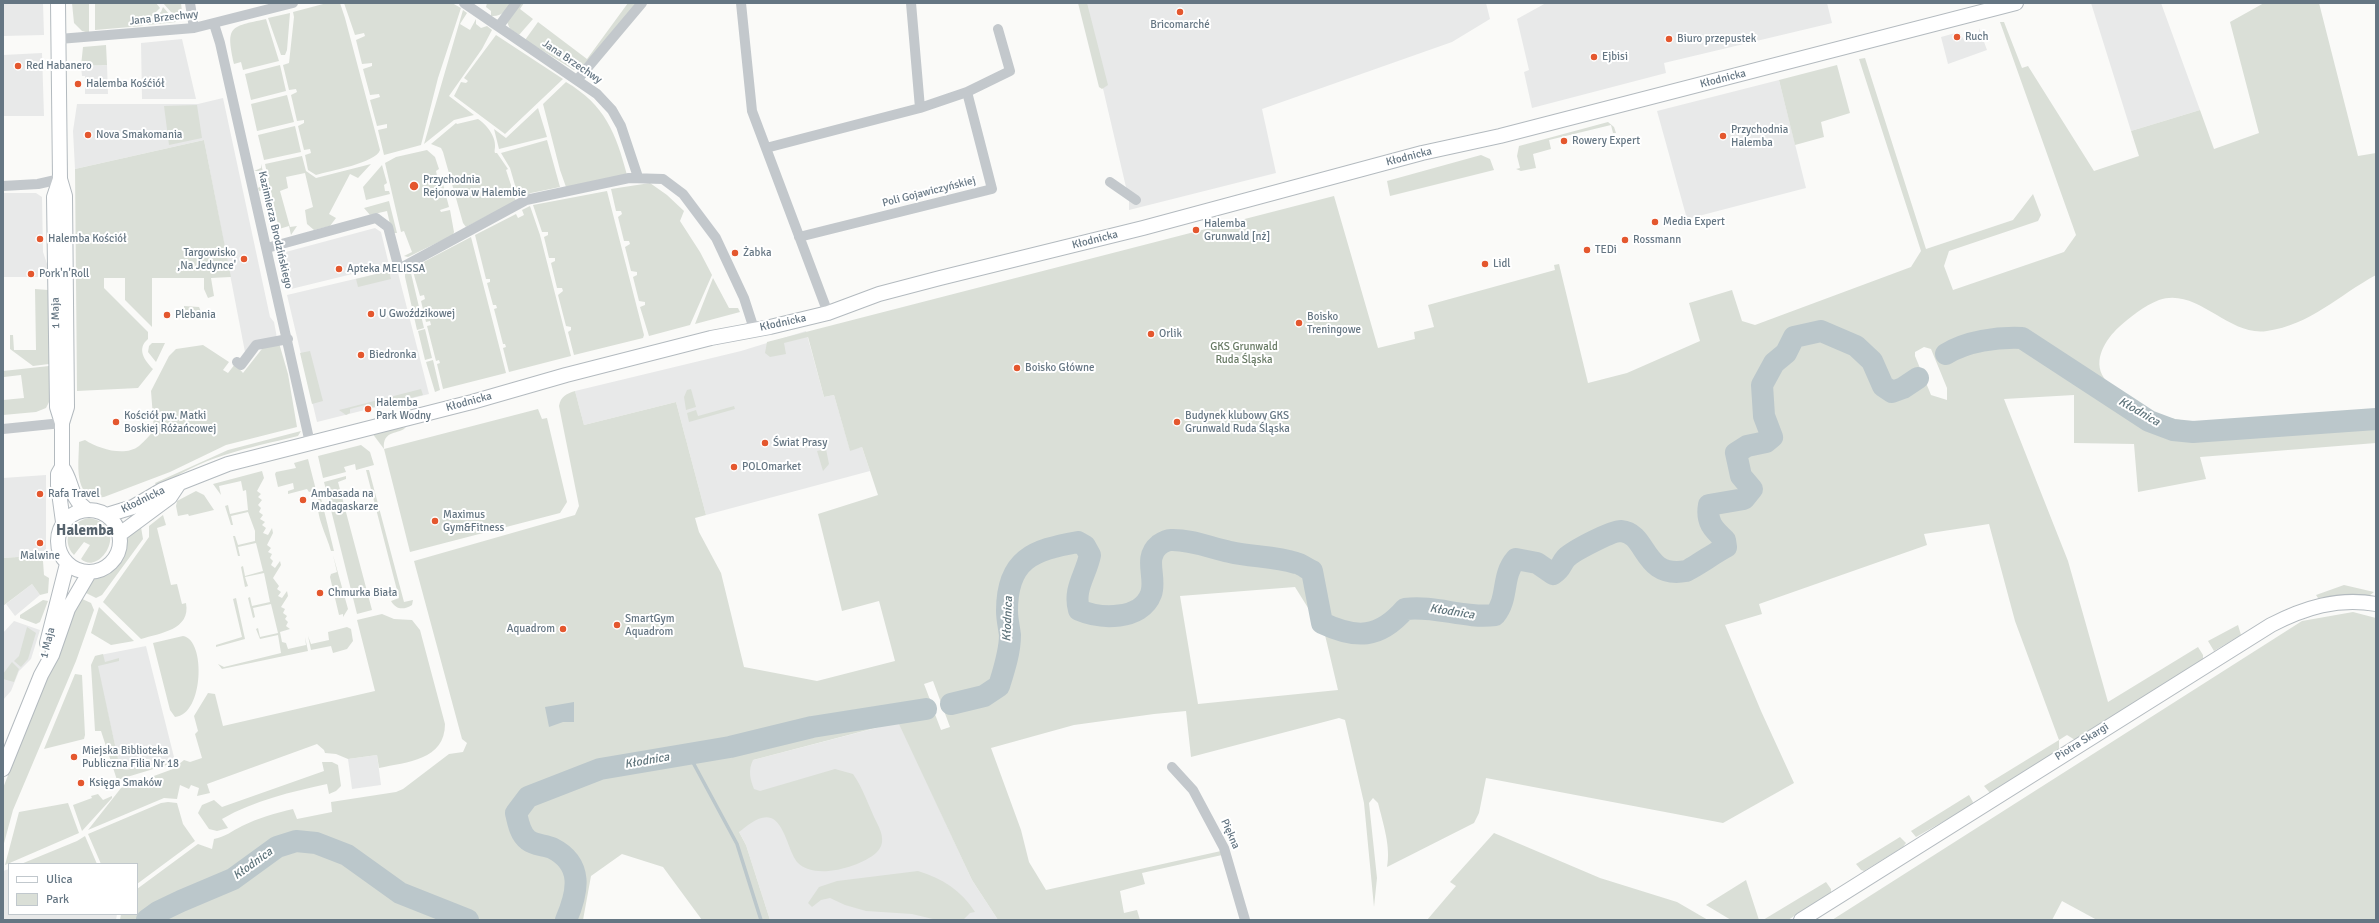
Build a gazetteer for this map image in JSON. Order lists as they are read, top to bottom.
{
  "streets": {
    "street": [
      "Jana Brzechwy",
      "Kłodnicka",
      "Poli Gojawiczyńskiej",
      "Kazimierza Brodzińskiego",
      "1 Maja",
      "Piotra Skargi",
      "Piękna"
    ]
  },
  "crossings": [
    ["Jana Brzechwy", "Kazimierza Brodzińskiego"],
    ["Jana Brzechwy", "1 Maja"],
    ["Kłodnicka", "Kazimierza Brodzińskiego"],
    ["Kłodnicka", "1 Maja"]
  ],
  "districts": ["Halemba"],
  "water": ["Kłodnica"],
  "parks": ["GKS Grunwald Ruda Śląska"],
  "places": [
    "Bricomarché",
    "Ruch",
    "Biuro przepustek",
    "Ejbisi",
    "Red Habanero",
    "Halemba Kośćiół",
    "Nova Smakomania",
    "Przychodnia Halemba",
    "Rowery Expert",
    "Przychodnia Rejonowa w Halembie",
    "Media Expert",
    "Halemba Grunwald [nż]",
    "Halemba Kościół",
    "Rossmann",
    "TEDi",
    "Żabka",
    "Targowisko ,Na Jedynce'",
    "Lidl",
    "Apteka MELISSA",
    "Pork'n'Roll",
    "U Gwoździkowej",
    "Plebania",
    "Boisko Treningowe",
    "Orlik",
    "Biedronka",
    "Boisko Główne",
    "Halemba Park Wodny",
    "Kościół pw. Matki Boskiej Różańcowej",
    "Budynek klubowy GKS Grunwald Ruda Śląska",
    "Świat Prasy",
    "POLOmarket",
    "Rafa Travel",
    "Ambasada na Madagaskarze",
    "Maximus Gym&Fitness",
    "Malwine",
    "Chmurka Biała",
    "SmartGym Aquadrom",
    "Aquadrom",
    "Miejska Biblioteka Publiczna Filia Nr 18",
    "Księga Smaków"
  ],
  "legend": ["Ulica", "Park"]
}
